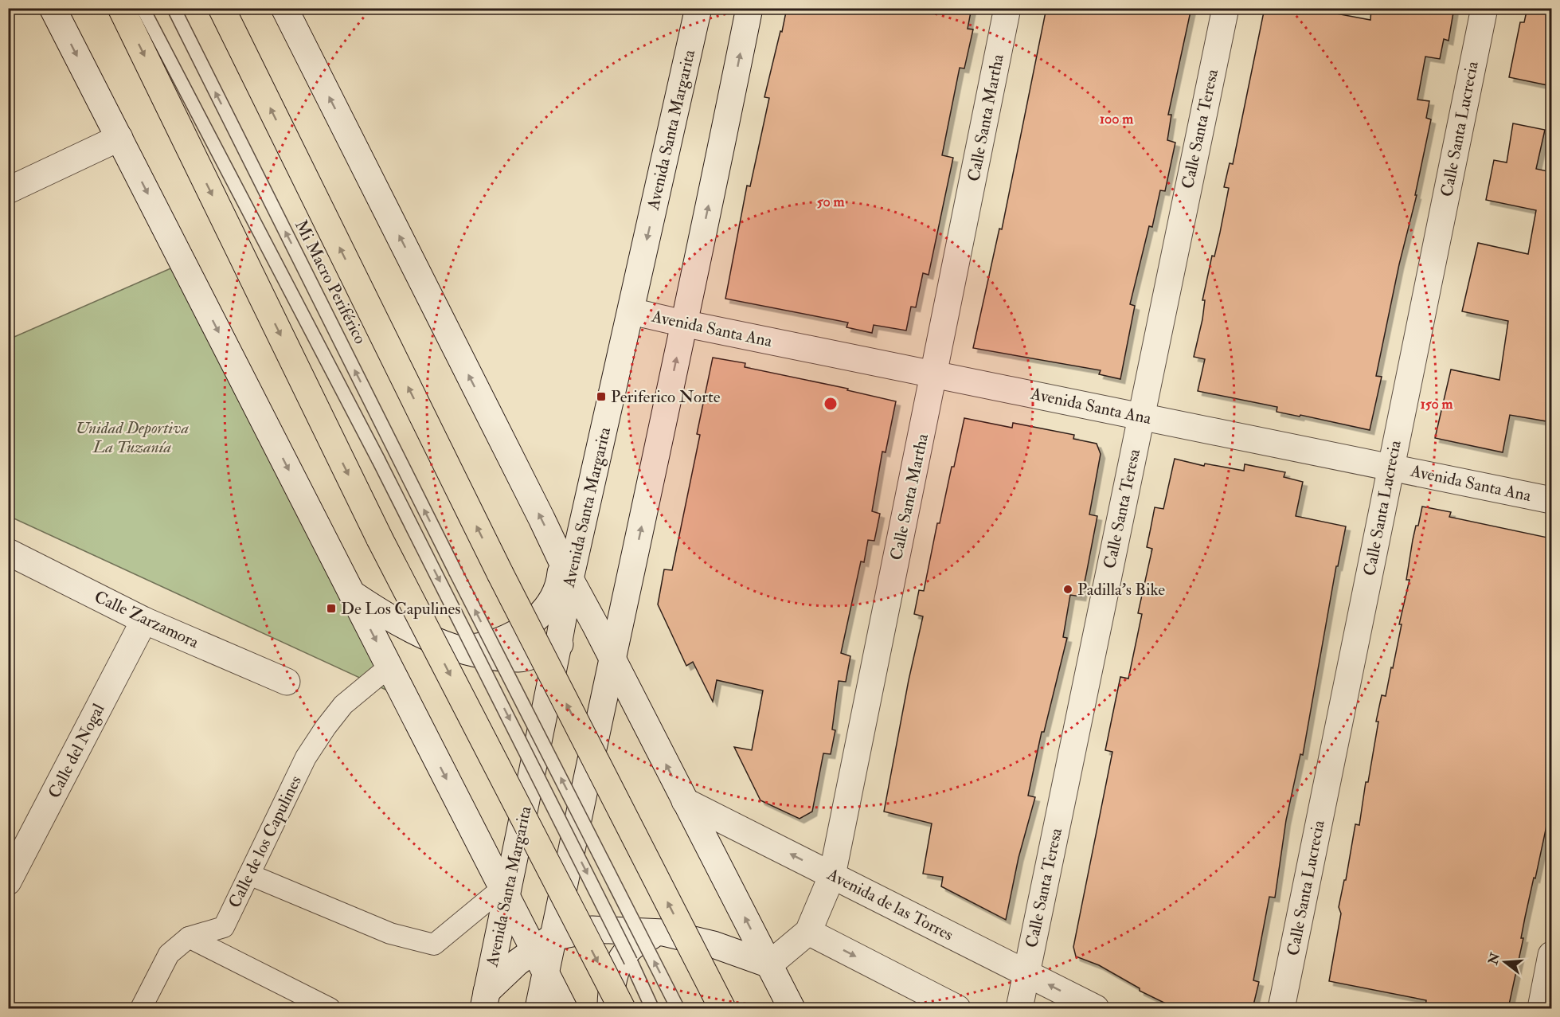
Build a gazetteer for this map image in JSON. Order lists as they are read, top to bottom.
{
  "streets": {
    "street": [
      "Calle Santa Martha",
      "Calle Santa Teresa",
      "Calle Santa Lucrecia",
      "Avenida Santa Margarita",
      "Avenida Santa Ana",
      "Calle Zarzamora",
      "Calle del Nogal",
      "Calle de los Capulines",
      "Avenida de las Torres"
    ],
    "lane": ["Mi Macro Periférico"]
  },
  "crossings": [
    ["Calle Santa Martha", "Avenida Santa Ana"],
    ["Calle Santa Martha", "Avenida de las Torres"],
    ["Calle Santa Teresa", "Avenida Santa Ana"],
    ["Calle Santa Teresa", "Avenida de las Torres"],
    ["Calle Santa Lucrecia", "Avenida Santa Ana"],
    ["Avenida Santa Margarita", "Avenida Santa Ana"],
    ["Calle Zarzamora", "Calle del Nogal"]
  ],
  "parks": ["Unidad Deportiva La Tuzanía"],
  "places": {
    "transit": ["Periferico Norte", "De Los Capulines"],
    "other": ["Padilla's Bike"]
  },
  "north": "left",
  "rings": ["100 m", "50 m", "150 m"]
}
